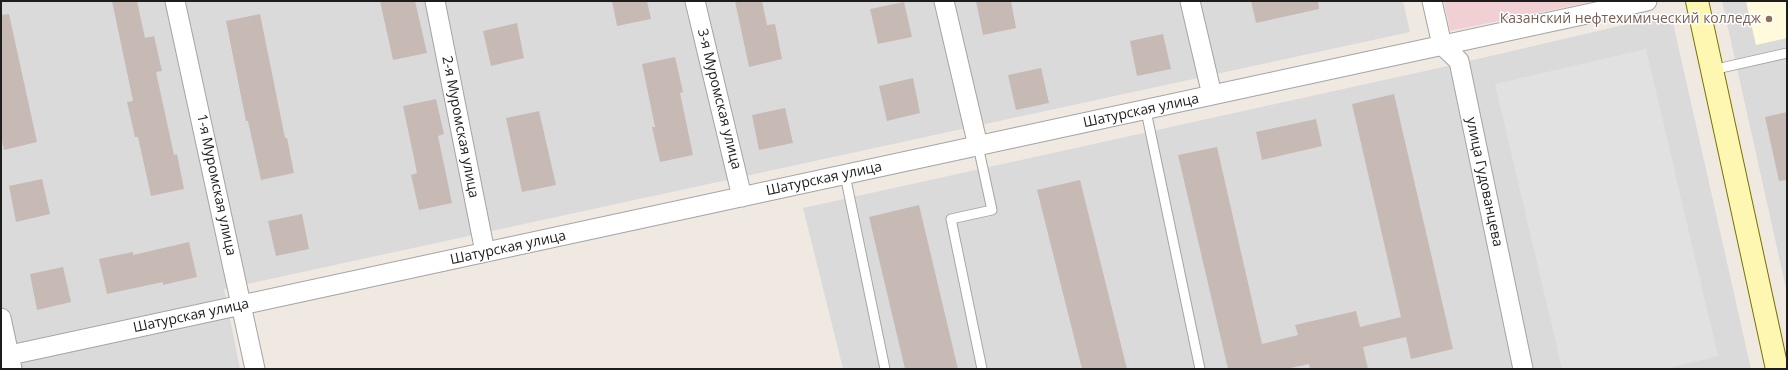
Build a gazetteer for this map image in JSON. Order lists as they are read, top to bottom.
{
  "streets": {
    "street": [
      "3-я Муромская улица",
      "Шатурская улица",
      "2-я Муромская улица",
      "улица Гудованцева",
      "1-я Муромская улица"
    ]
  },
  "crossings": [
    ["3-я Муромская улица", "Шатурская улица"],
    ["Шатурская улица", "2-я Муромская улица"],
    ["Шатурская улица", "улица Гудованцева"],
    ["Шатурская улица", "1-я Муромская улица"]
  ],
  "places": ["Казанский нефтехимический колледж"]
}
